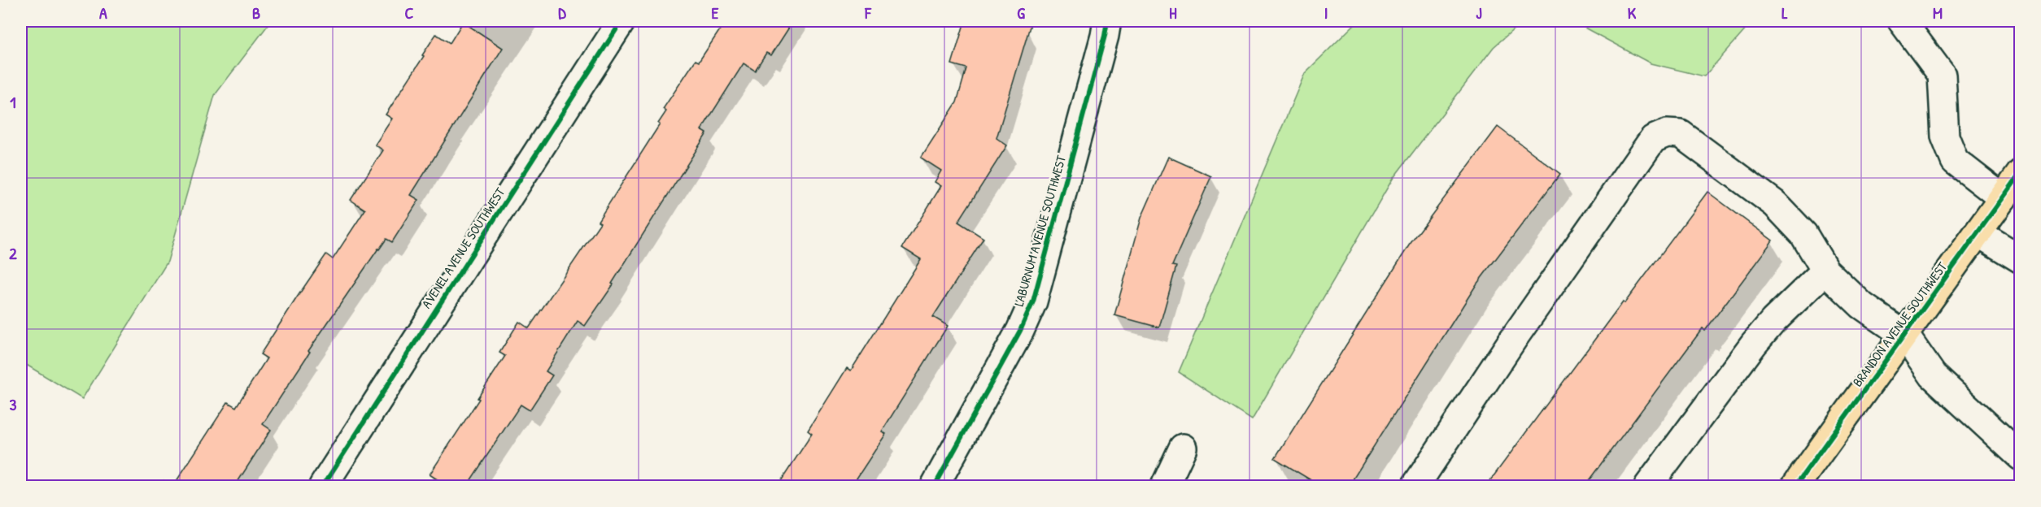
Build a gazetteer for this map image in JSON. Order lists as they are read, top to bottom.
{
  "streets": {
    "main road": ["BRANDON AVENUE SOUTHWEST"],
    "street": ["LABURNUM AVENUE SOUTHWEST", "AVENEL AVENUE SOUTHWEST"]
  },
  "grid": {
    "columns": [
      "A",
      "B",
      "C",
      "D",
      "E",
      "F",
      "G",
      "H",
      "I",
      "J",
      "K",
      "L",
      "M"
    ],
    "rows": ["1", "2", "3"]
  }
}
